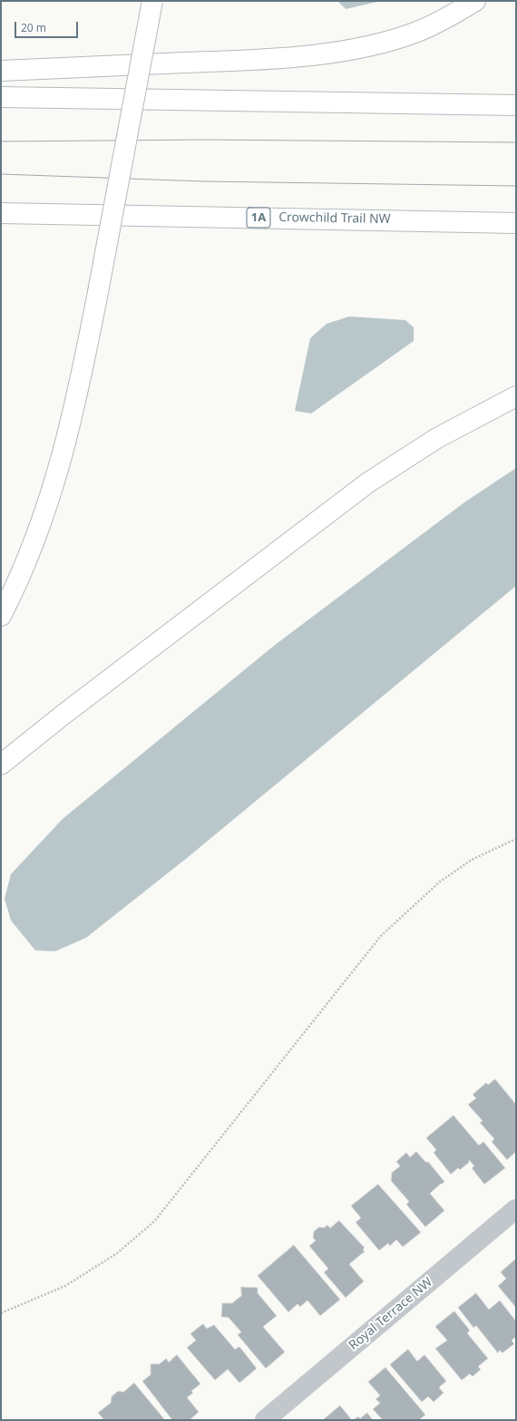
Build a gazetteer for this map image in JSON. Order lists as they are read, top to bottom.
{
  "streets": {
    "highway": ["1A", "Crowchild Trail NW"],
    "street": ["Royal Terrace NW"]
  },
  "scale_bar": "20 m"
}
